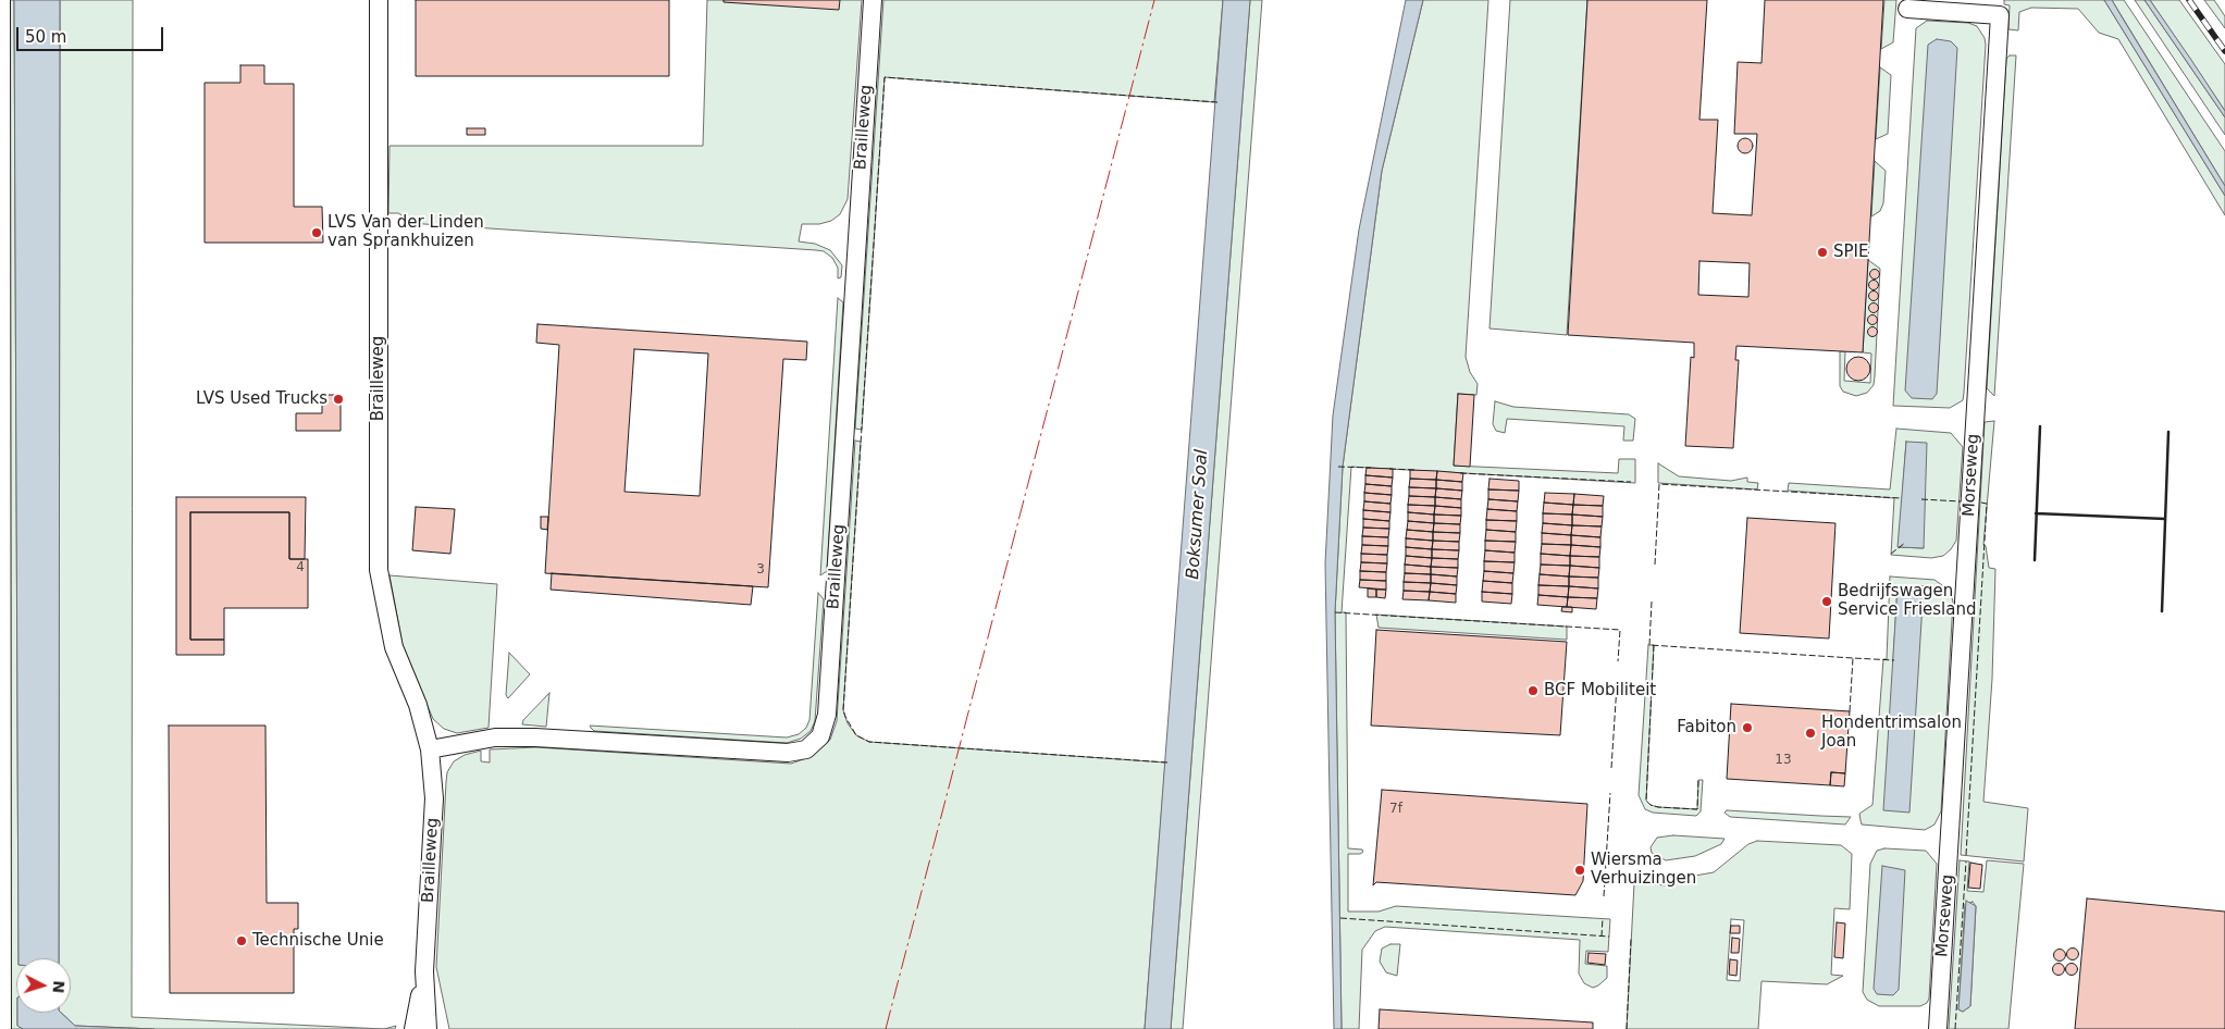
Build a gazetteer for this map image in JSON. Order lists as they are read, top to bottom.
{
  "streets": {
    "street": ["Brailleweg", "Morseweg"]
  },
  "water": ["Boksumer Soal"],
  "places": [
    "LVS Van der Linden van Sprankhuizen",
    "SPIE",
    "LVS Used Trucks",
    "Bedrijfswagen Service Friesland",
    "BCF Mobiliteit",
    "Fabiton",
    "Hondentrimsalon Joan",
    "Wiersma Verhuizingen",
    "Technische Unie"
  ],
  "house_numbers": [
    "4",
    "3",
    "13",
    "7f"
  ],
  "scale_bar": "50 m",
  "north": "right"
}
